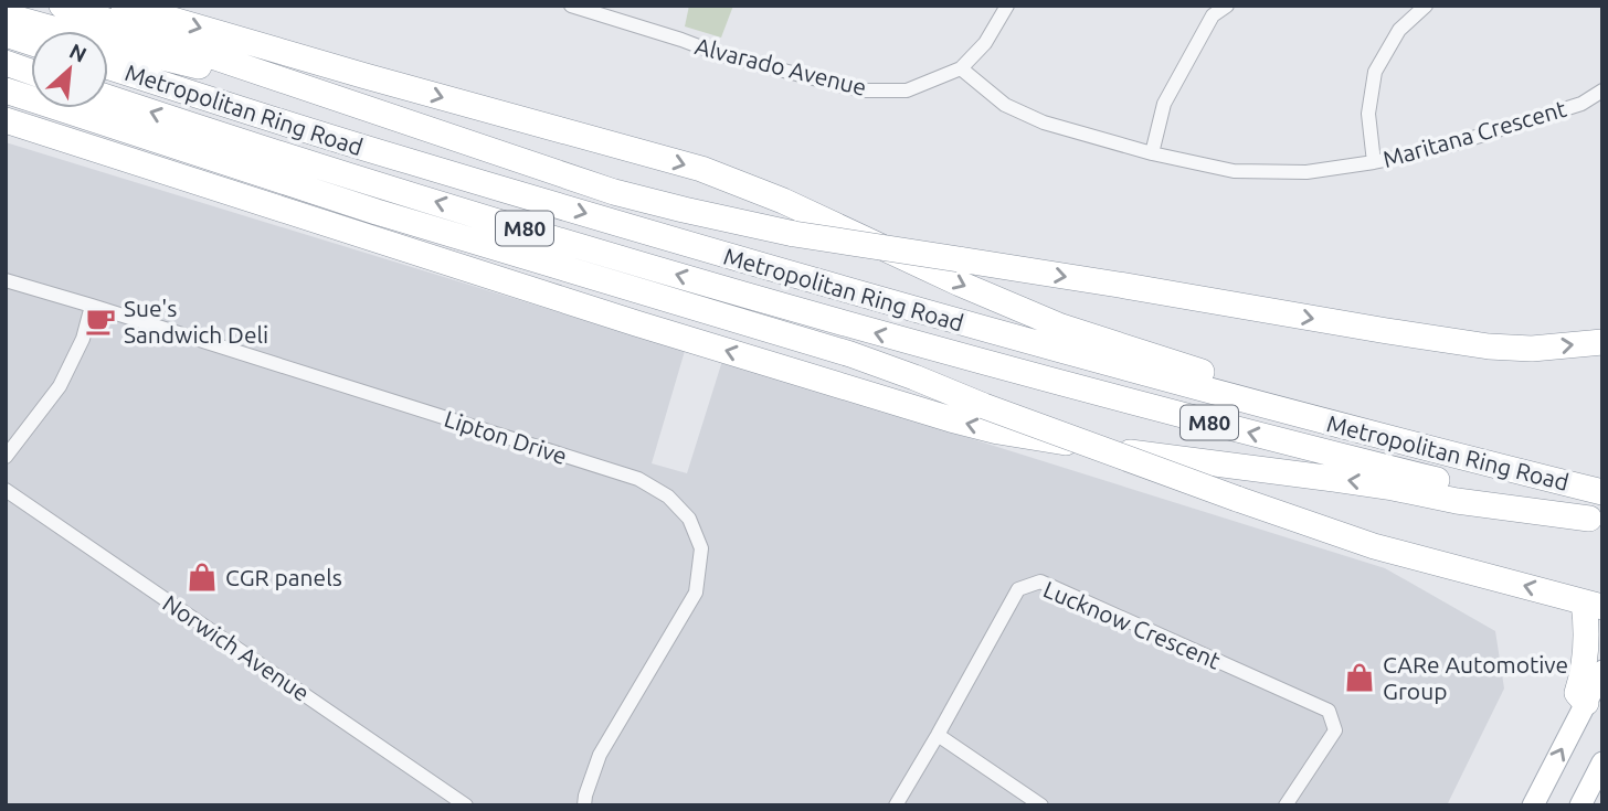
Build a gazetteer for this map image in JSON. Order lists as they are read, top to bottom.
{
  "streets": {
    "highway": ["Metropolitan Ring Road", "M80"],
    "street": [
      "Alvarado Avenue",
      "Maritana Crescent",
      "Lipton Drive",
      "Lucknow Crescent",
      "Norwich Avenue"
    ]
  },
  "crossings": [
    ["Alvarado Avenue", "Maritana Crescent"]
  ],
  "places": {
    "cafe": ["Sue's Sandwich Deli"],
    "shop": ["CGR panels", "CARe Automotive Group"]
  },
  "north": "top right"
}
